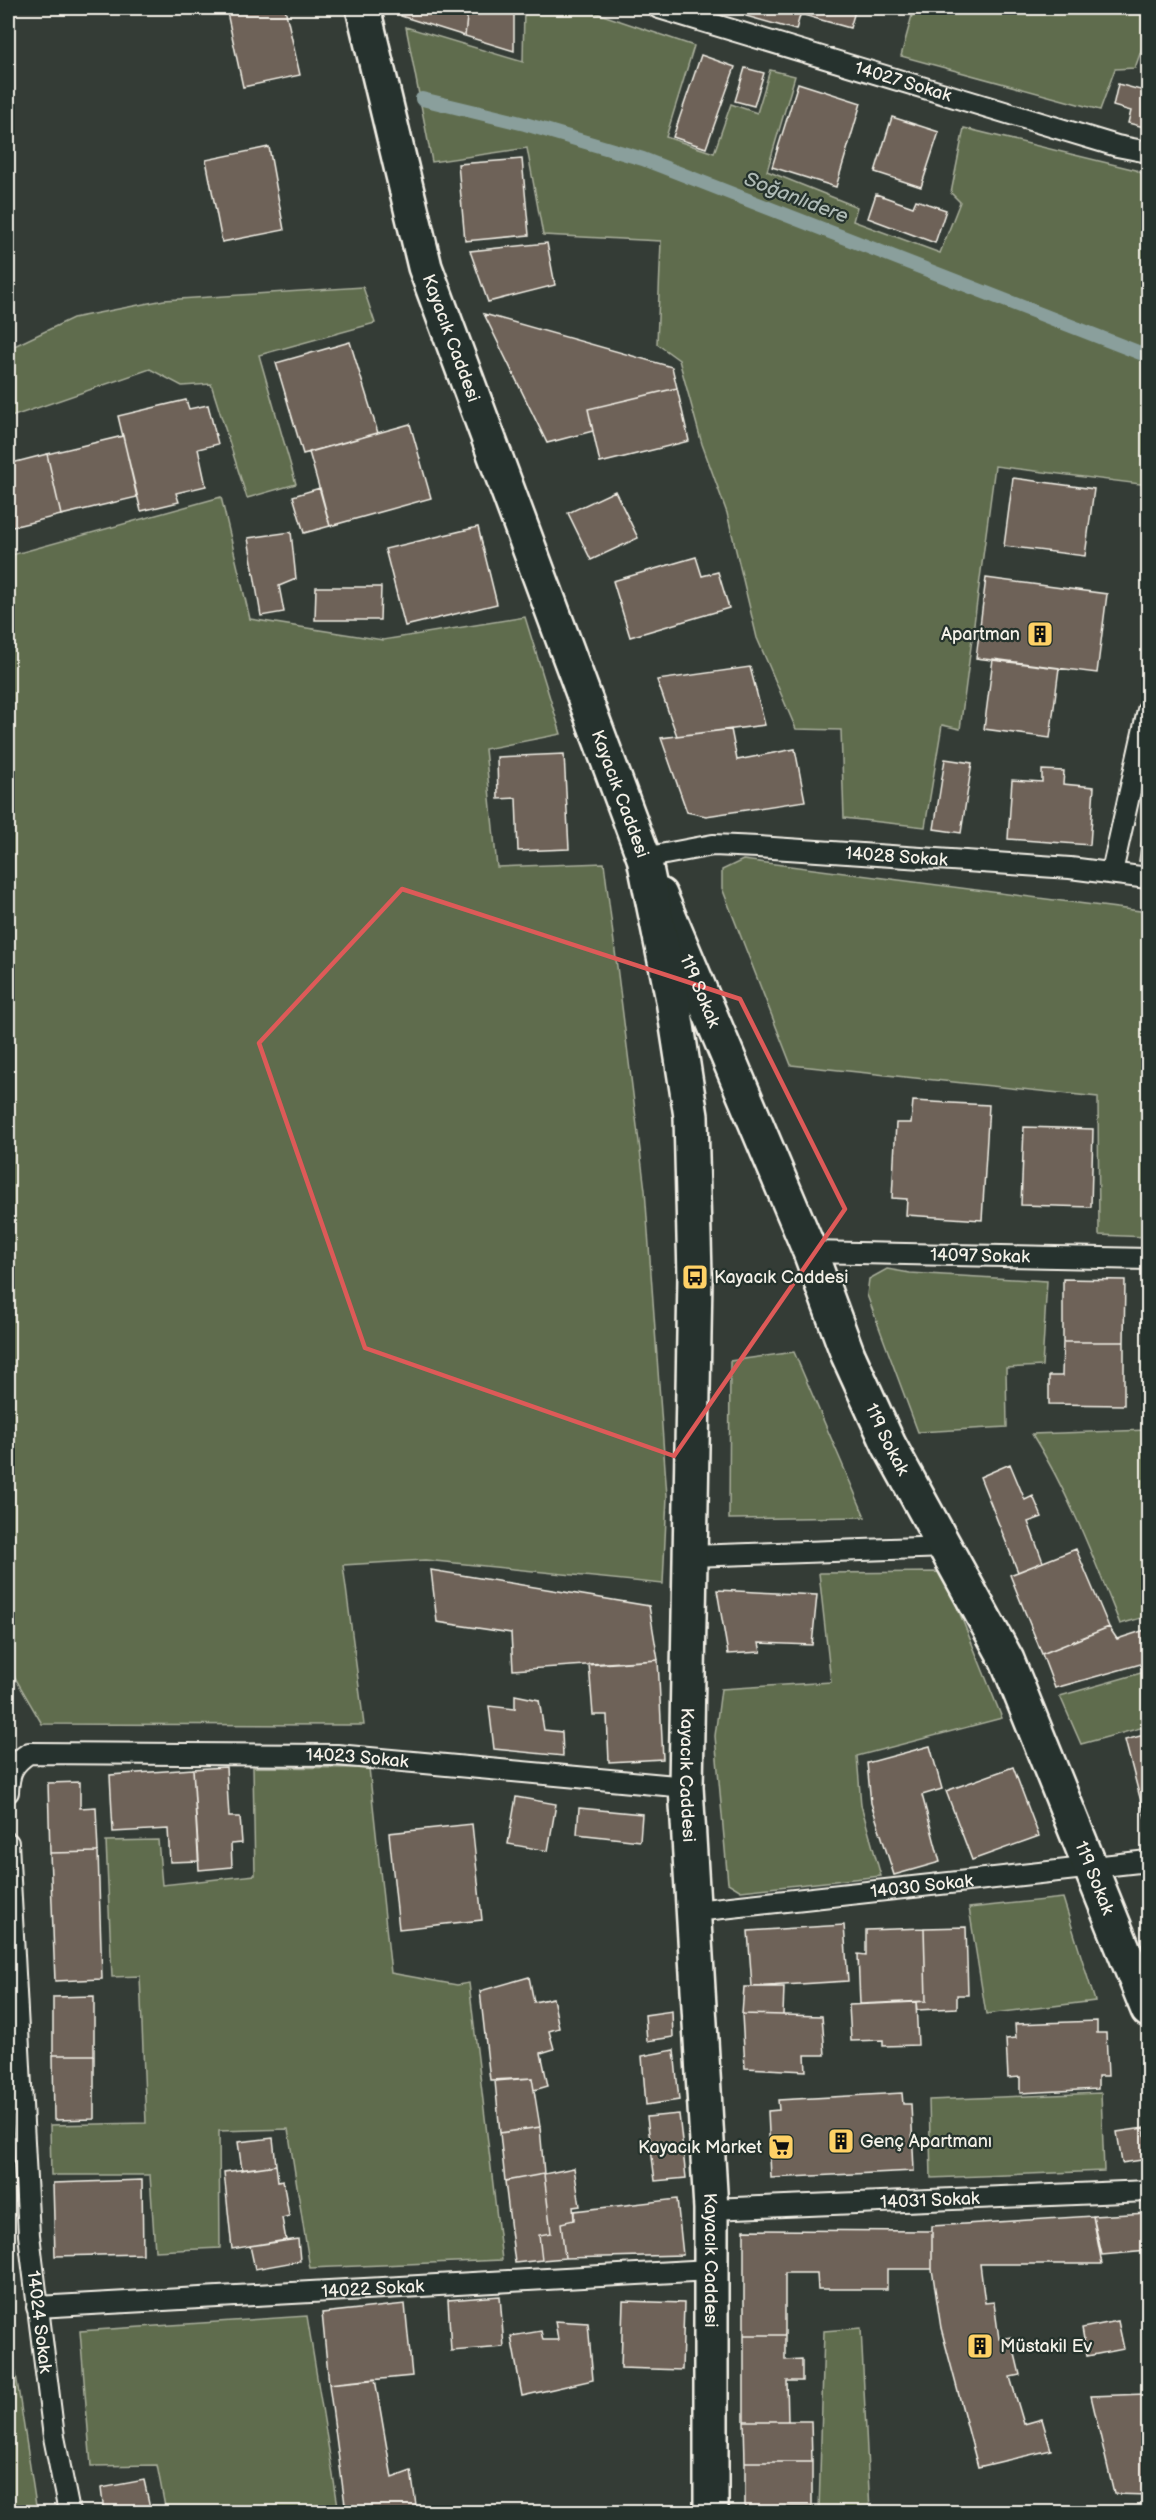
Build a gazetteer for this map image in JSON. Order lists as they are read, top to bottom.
{
  "streets": {
    "street": ["Kayacık Caddesi", "119 Sokak"],
    "lane": [
      "14027 Sokak",
      "14028 Sokak",
      "14097 Sokak",
      "14023 Sokak",
      "14030 Sokak",
      "14031 Sokak",
      "14022 Sokak",
      "14024 Sokak"
    ]
  },
  "crossings": [
    ["Kayacık Caddesi", "14028 Sokak"],
    ["Kayacık Caddesi", "119 Sokak"],
    ["Kayacık Caddesi", "14023 Sokak"],
    ["Kayacık Caddesi", "14030 Sokak"],
    ["Kayacık Caddesi", "14031 Sokak"],
    ["Kayacık Caddesi", "14022 Sokak"],
    ["14028 Sokak", "119 Sokak"],
    ["119 Sokak", "14097 Sokak"],
    ["119 Sokak", "14030 Sokak"],
    ["14022 Sokak", "14024 Sokak"]
  ],
  "water": ["Soğanlıdere"],
  "places": {
    "building": ["Apartman", "Genç Apartmanı", "Müstakil Ev"],
    "bus stop": ["Kayacık Caddesi"],
    "supermarket": ["Kayacık Market"]
  }
}
